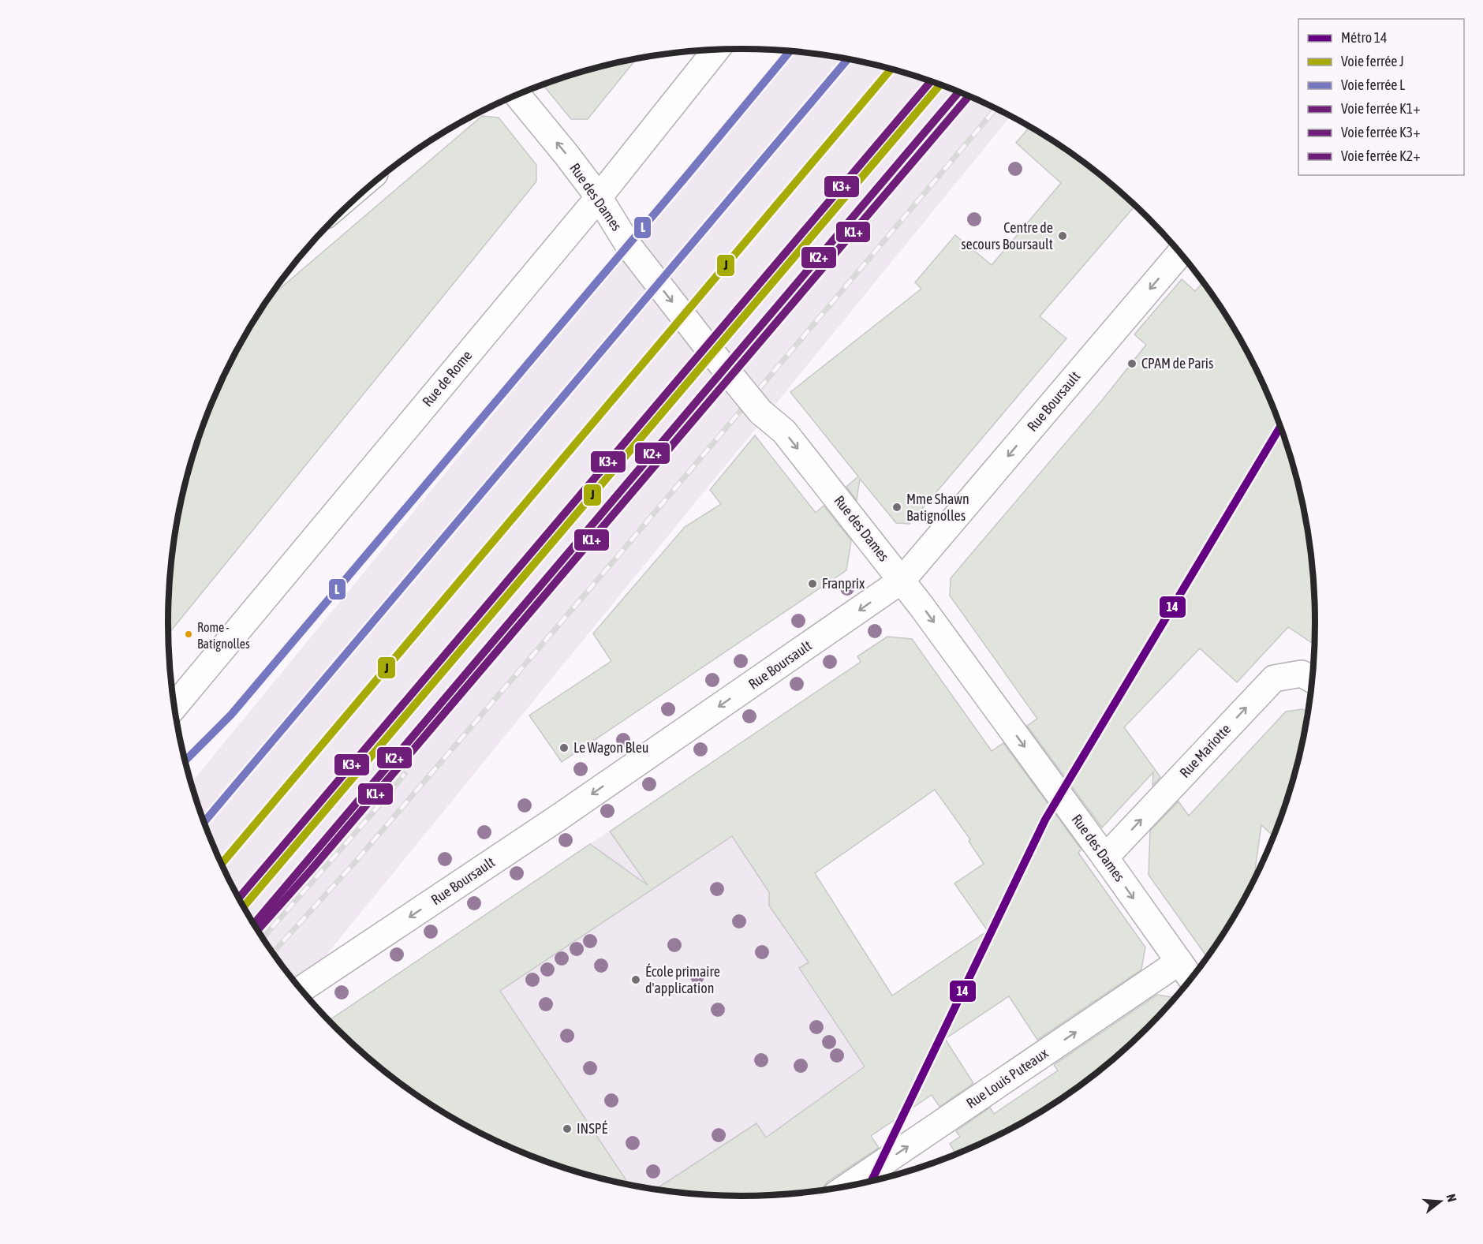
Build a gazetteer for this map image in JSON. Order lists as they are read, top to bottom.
{
  "streets": {
    "street": [
      "Rue des Dames",
      "Rue de Rome",
      "Rue Boursault",
      "Rue Mariotte",
      "Rue Louis Puteaux"
    ]
  },
  "crossings": [
    ["Rue des Dames", "Rue de Rome"],
    ["Rue des Dames", "Rue Boursault"],
    ["Rue des Dames", "Rue Mariotte"],
    ["Rue des Dames", "Rue Louis Puteaux"]
  ],
  "one_way": ["Rue Boursault", "Rue Mariotte", "Rue Louis Puteaux"],
  "places": [
    "Centre de secours Boursault",
    "CPAM de Paris",
    "Mme Shawn Batignolles",
    "Franprix",
    "Rome - Batignolles",
    "Le Wagon Bleu",
    "École primaire d'application",
    "INSPÉ"
  ],
  "lines": [
    "rail line L",
    "rail line J",
    "rail line K3+",
    "rail line K2+",
    "rail line K1+",
    "metro line 14"
  ],
  "legend": [
    "Métro 14",
    "Voie ferrée J",
    "Voie ferrée L",
    "Voie ferrée K1+",
    "Voie ferrée K3+",
    "Voie ferrée K2+"
  ],
  "north": "right"
}
